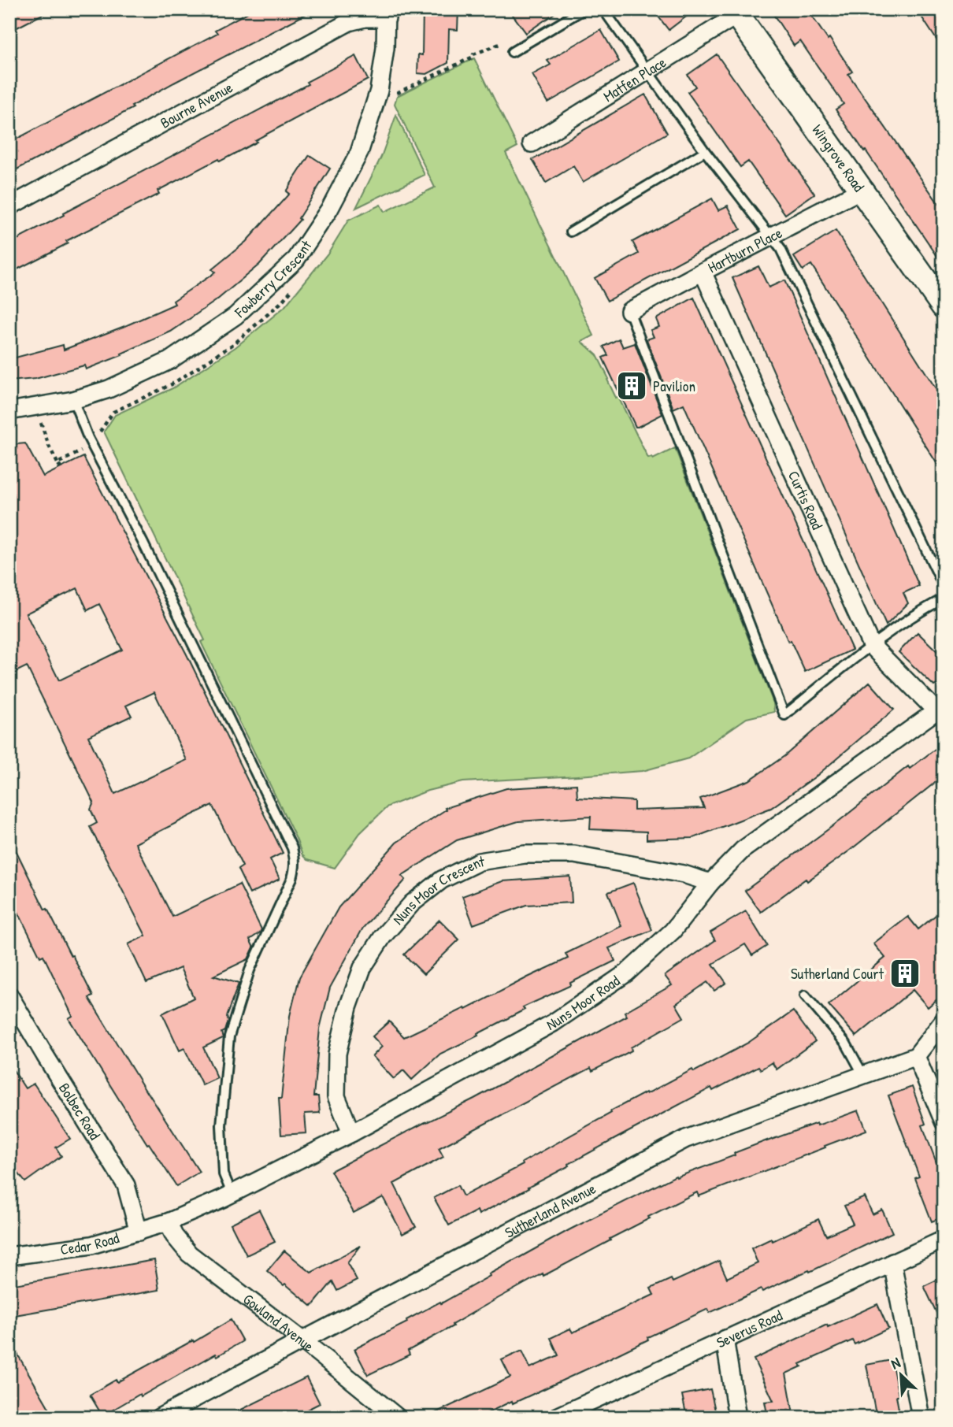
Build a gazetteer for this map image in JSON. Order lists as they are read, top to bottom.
{
  "streets": {
    "street": [
      "Matfen Place",
      "Bourne Avenue",
      "Wingrove Road",
      "Hartburn Place",
      "Fowberry Crescent",
      "Curtis Road",
      "Nuns Moor Crescent",
      "Nuns Moor Road",
      "Bolbec Road",
      "Sutherland Avenue",
      "Cedar Road",
      "Gowland Avenue",
      "Severus Road"
    ]
  },
  "crossings": [
    ["Matfen Place", "Wingrove Road"],
    ["Bourne Avenue", "Fowberry Crescent"],
    ["Wingrove Road", "Hartburn Place"],
    ["Hartburn Place", "Curtis Road"],
    ["Curtis Road", "Nuns Moor Road"],
    ["Nuns Moor Crescent", "Nuns Moor Road"],
    ["Nuns Moor Road", "Cedar Road"],
    ["Nuns Moor Road", "Gowland Avenue"],
    ["Bolbec Road", "Cedar Road"],
    ["Sutherland Avenue", "Gowland Avenue"],
    ["Cedar Road", "Gowland Avenue"]
  ],
  "places": {
    "building": ["Pavilion", "Sutherland Court"]
  },
  "north": "top left"
}
